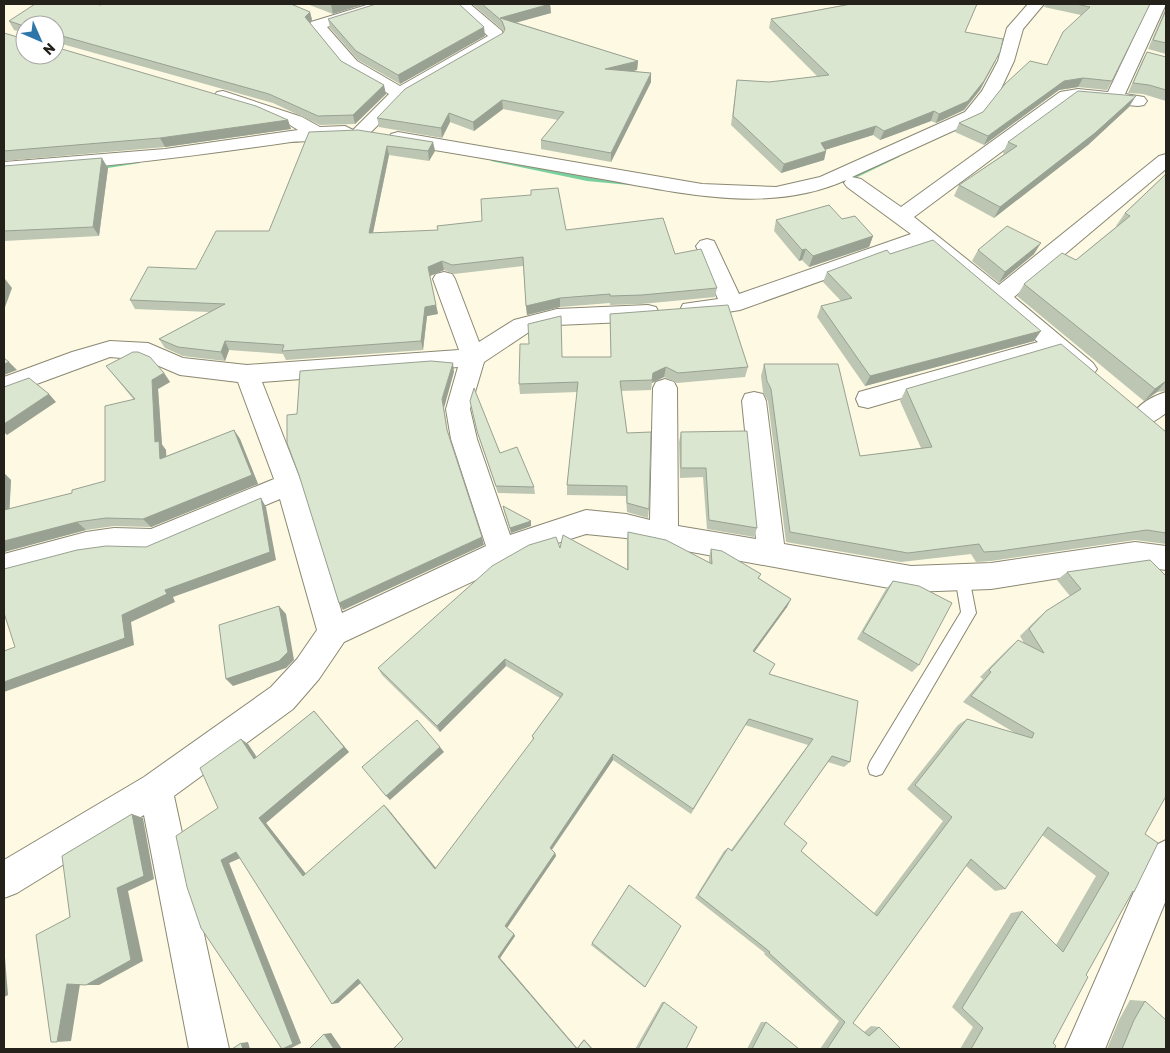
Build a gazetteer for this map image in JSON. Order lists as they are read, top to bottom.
{
  "north": "bottom right"
}
